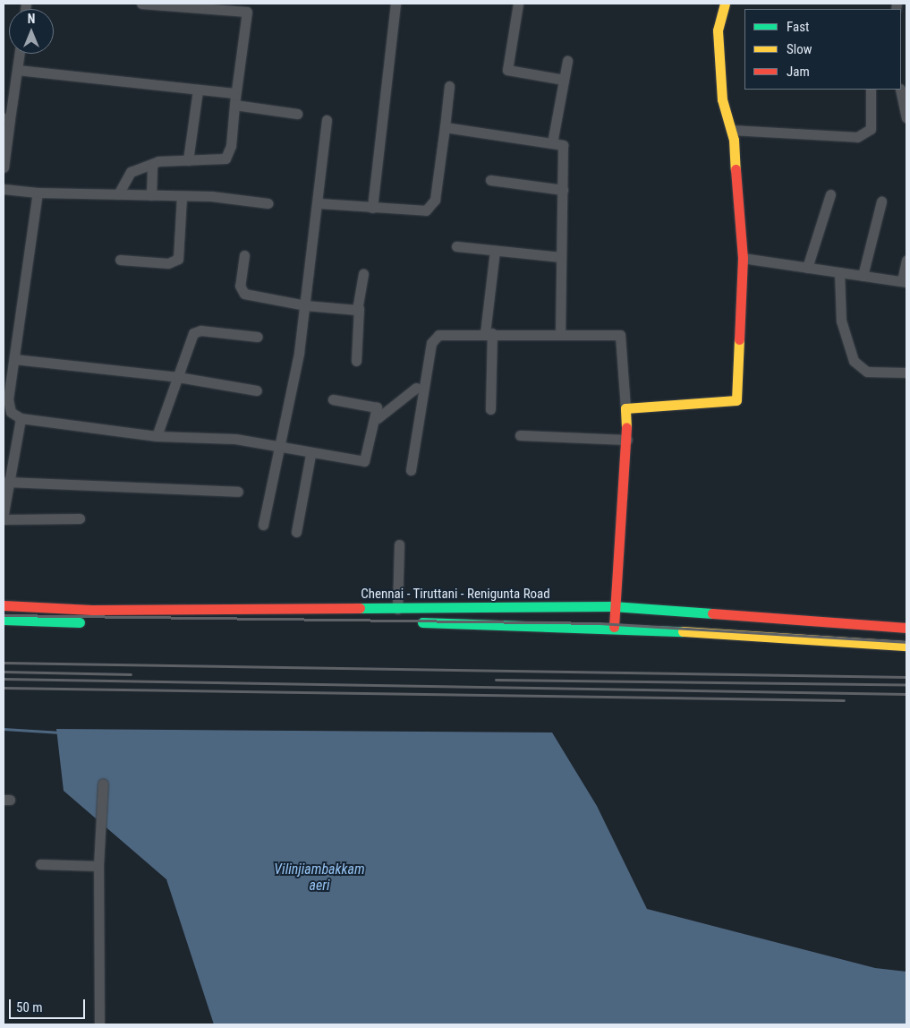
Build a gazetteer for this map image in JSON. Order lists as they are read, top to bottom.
{
  "streets": {
    "main road": ["Chennai - Tiruttani - Renigunta Road"]
  },
  "water": ["Vilinjiambakkam aeri"],
  "legend": ["Fast", "Slow", "Jam"],
  "scale_bar": "50 m",
  "north": "top"
}
